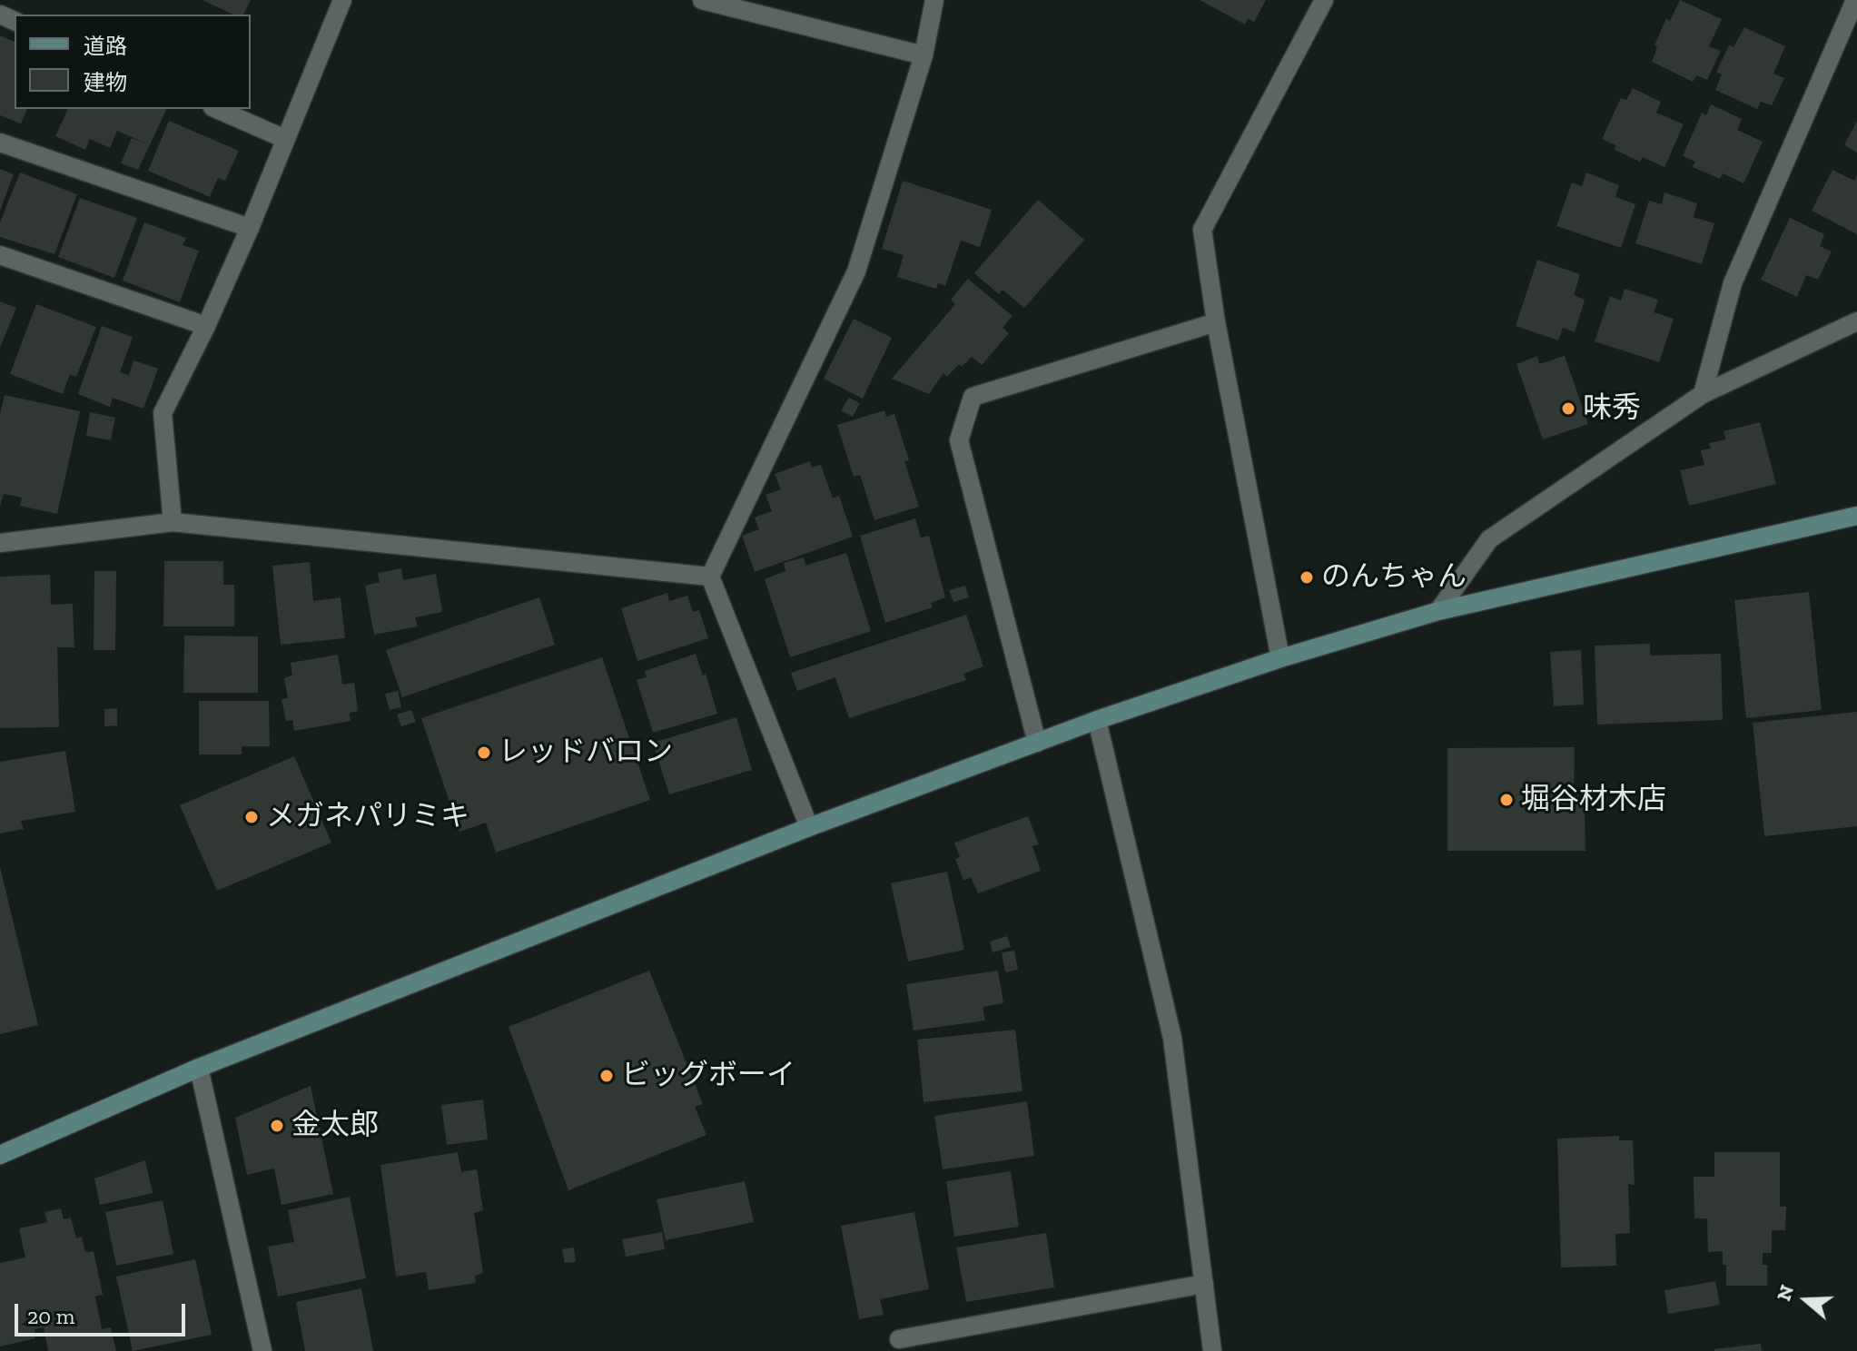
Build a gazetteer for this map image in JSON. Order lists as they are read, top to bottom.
{
  "places": [
    "味秀",
    "のんちゃん",
    "レッドバロン",
    "堀谷材木店",
    "メガネパリミキ",
    "ビッグボーイ",
    "金太郎"
  ],
  "legend": ["道路", "建物"],
  "scale_bar": "20 m",
  "north": "left"
}
